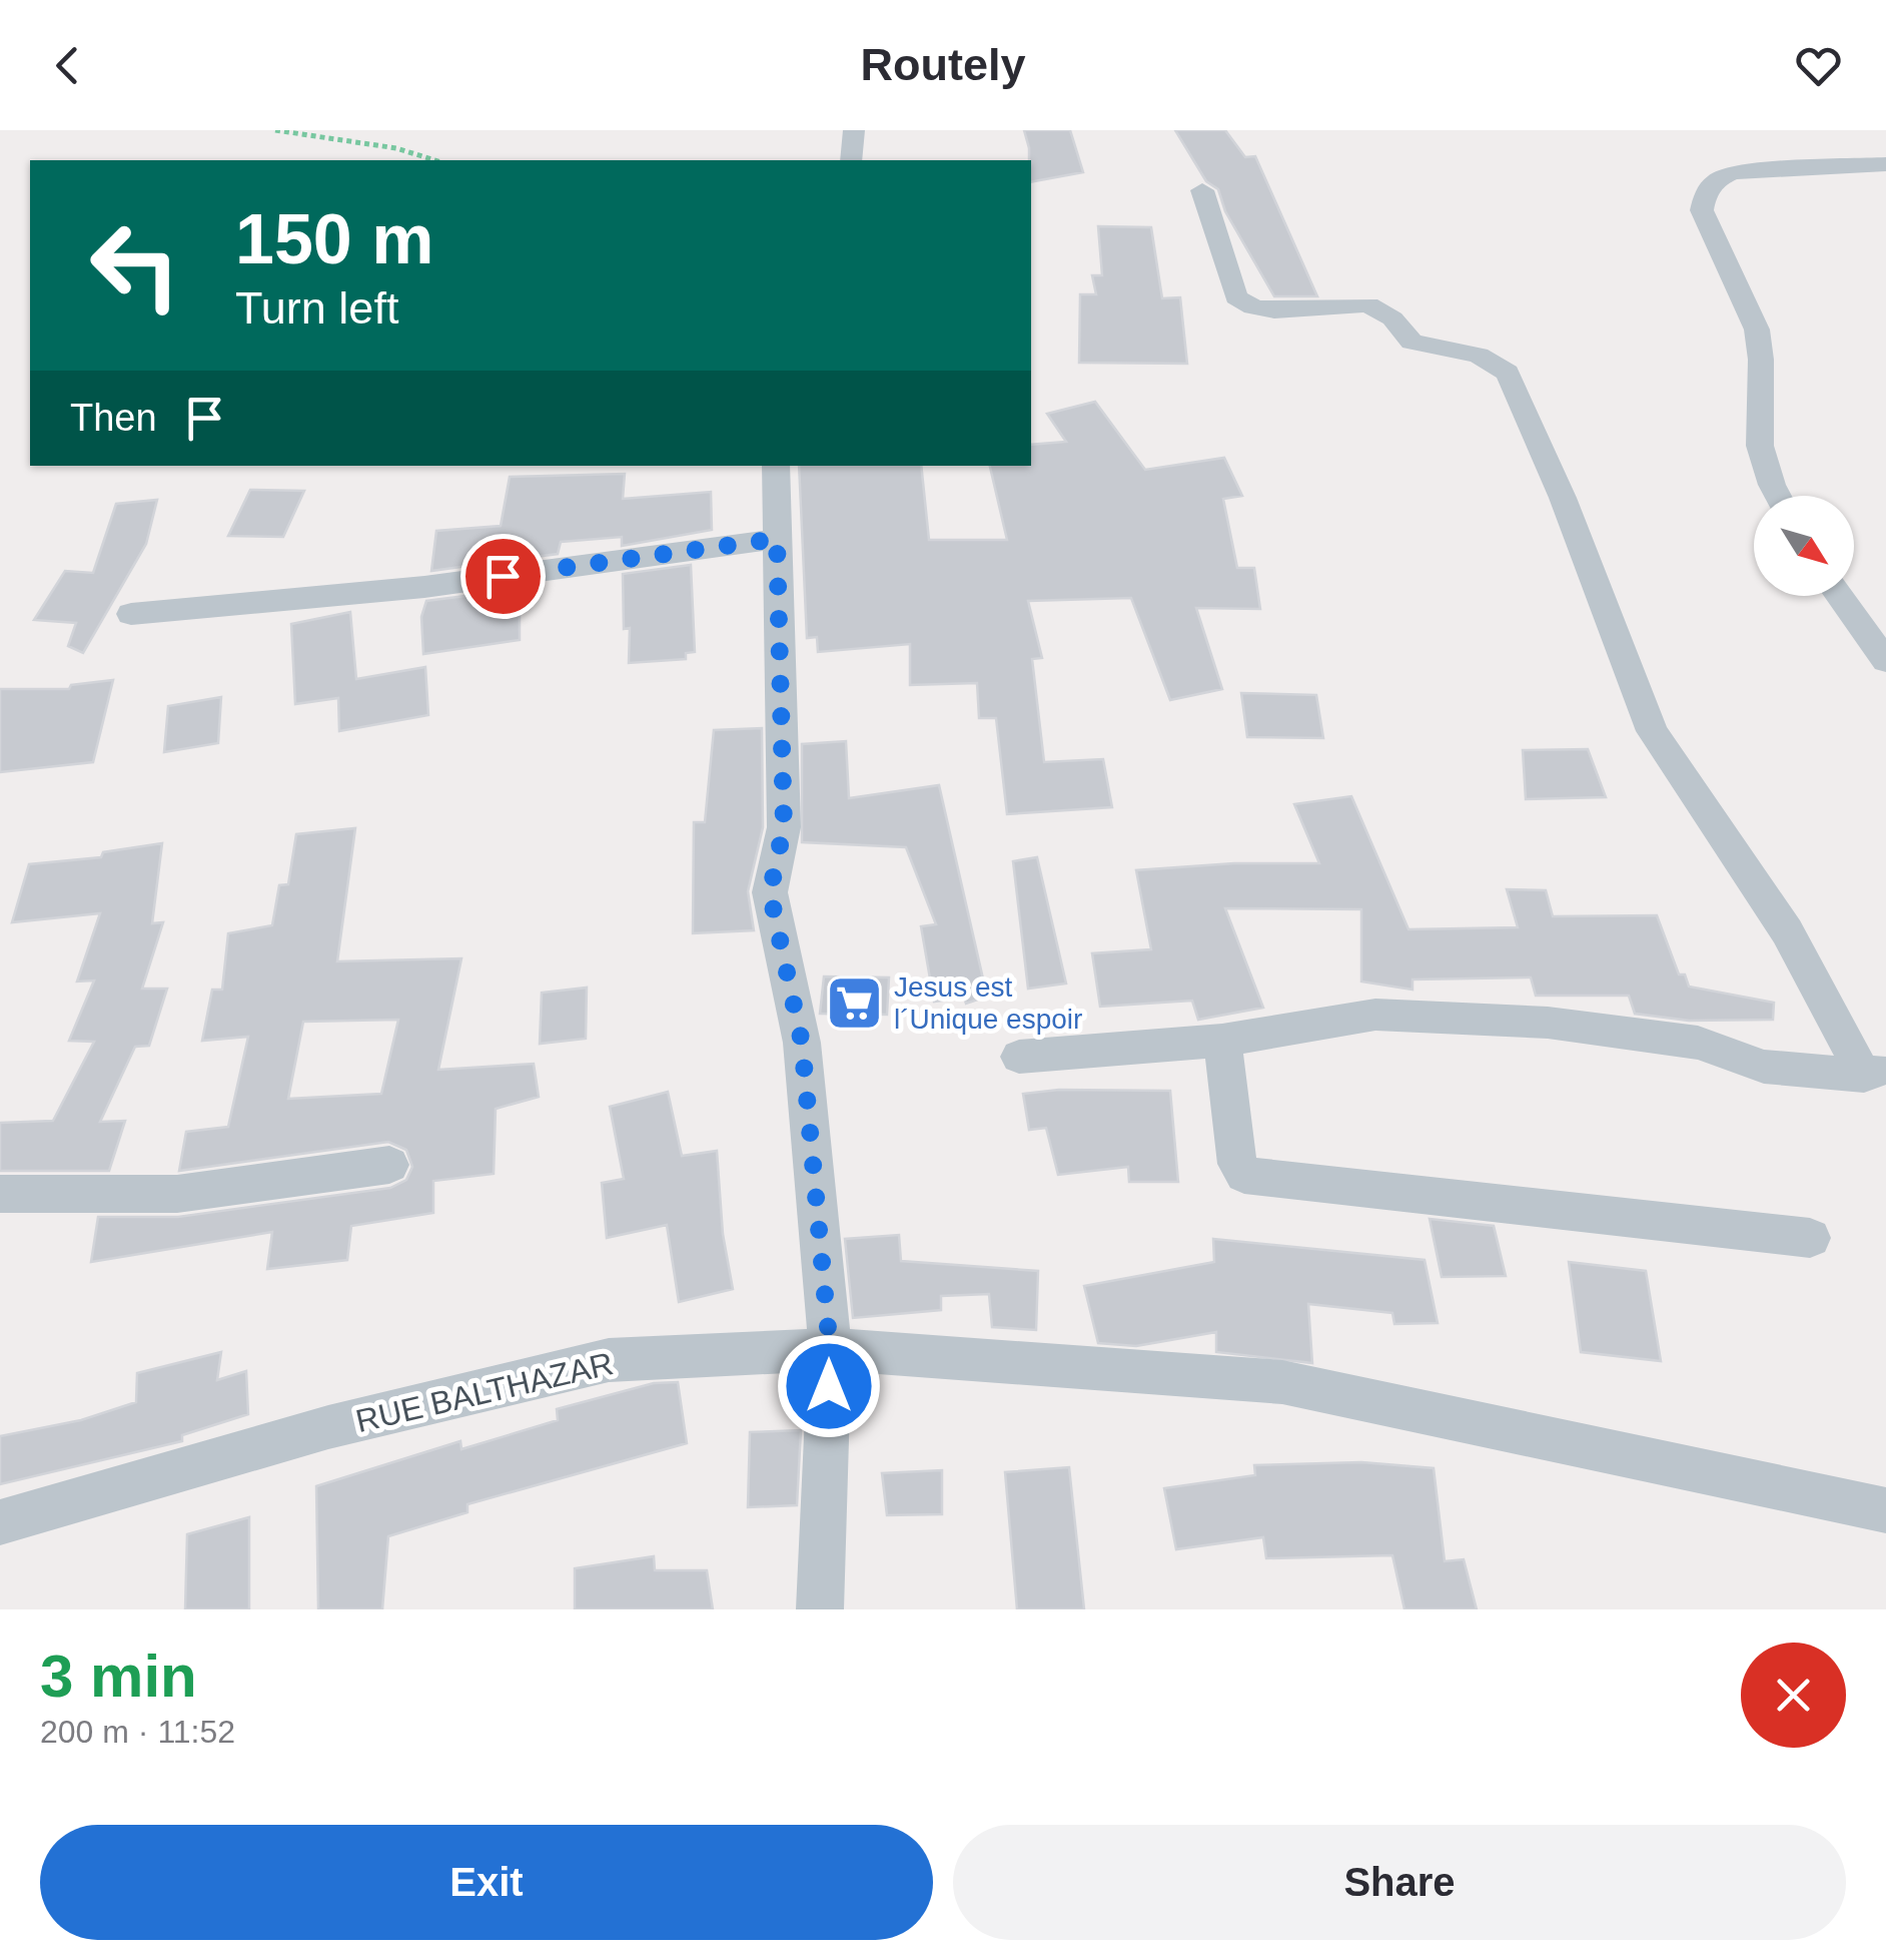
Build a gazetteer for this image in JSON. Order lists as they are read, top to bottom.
{
  "streets": {
    "street": ["RUE BALTHAZAR"]
  },
  "places": {
    "supermarket": ["Jesus est l´Unique espoir"]
  },
  "north": "bottom right",
  "page": {
    "header": "Routely",
    "turn": ["150 m", "Turn left"],
    "then": "Then",
    "heading": ["3 min", "200 m · 11:52"],
    "buttons": ["Exit", "Share"]
  }
}
